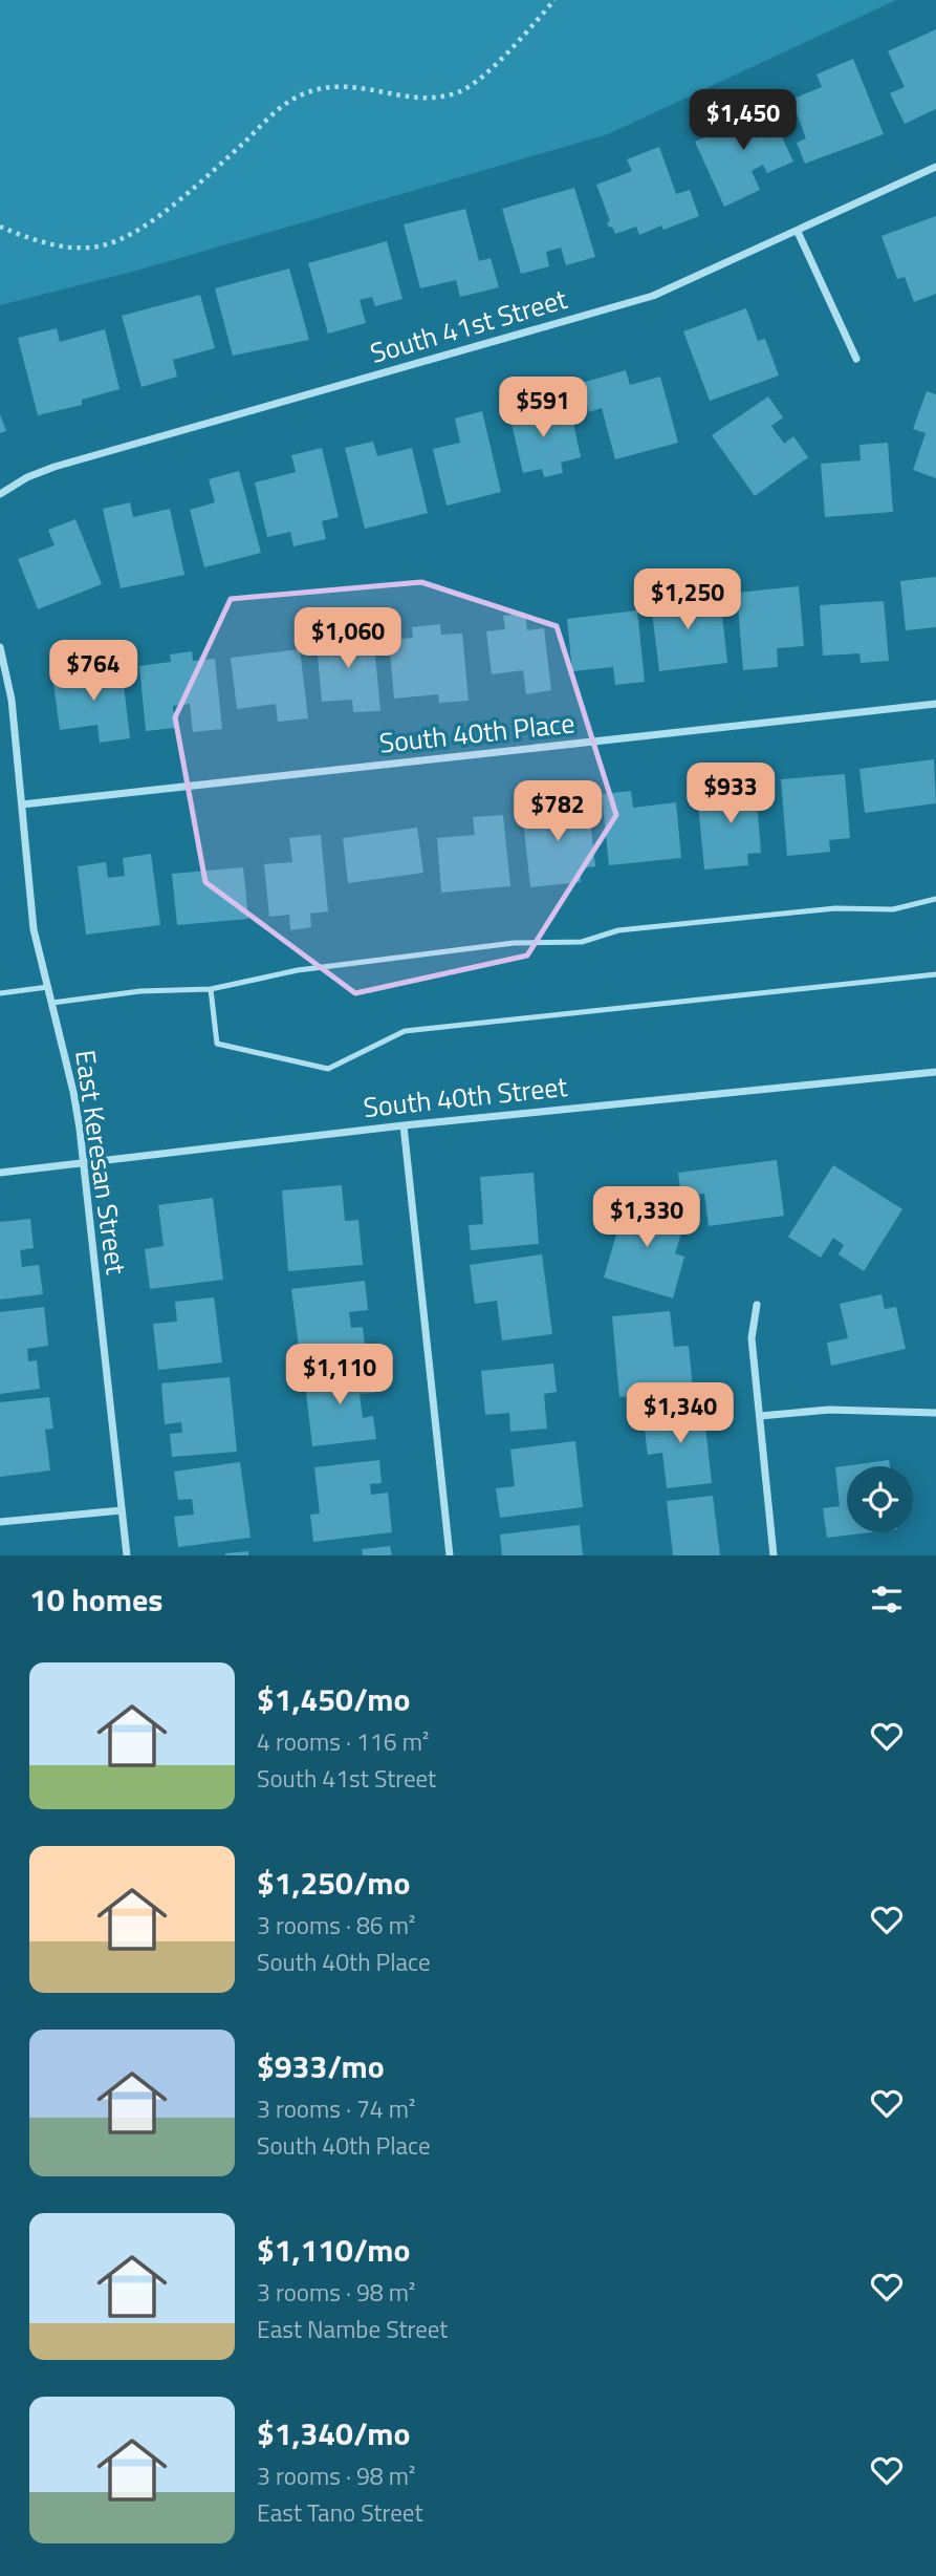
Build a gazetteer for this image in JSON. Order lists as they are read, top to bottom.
{
  "streets": {
    "street": [
      "South 41st Street",
      "South 40th Place",
      "South 40th Street",
      "East Keresan Street"
    ]
  },
  "crossings": [
    ["South 40th Place", "East Keresan Street"],
    ["South 40th Street", "East Keresan Street"]
  ],
  "page": {
    "price": [
      "$1,450",
      "$591",
      "$1,250",
      "$1,060",
      "$764",
      "$933",
      "$782",
      "$1,330",
      "$1,110",
      "$1,340"
    ],
    "heading": "10 homes",
    "list": [
      {
        "name": "$1,450/mo",
        "note": "4 rooms · 116 m² · South 41st Street"
      },
      {
        "name": "$1,250/mo",
        "note": "3 rooms · 86 m² · South 40th Place"
      },
      {
        "name": "$933/mo",
        "note": "3 rooms · 74 m² · South 40th Place"
      },
      {
        "name": "$1,110/mo",
        "note": "3 rooms · 98 m² · East Nambe Street"
      },
      {
        "name": "$1,340/mo",
        "note": "3 rooms · 98 m² · East Tano Street"
      }
    ]
  }
}
